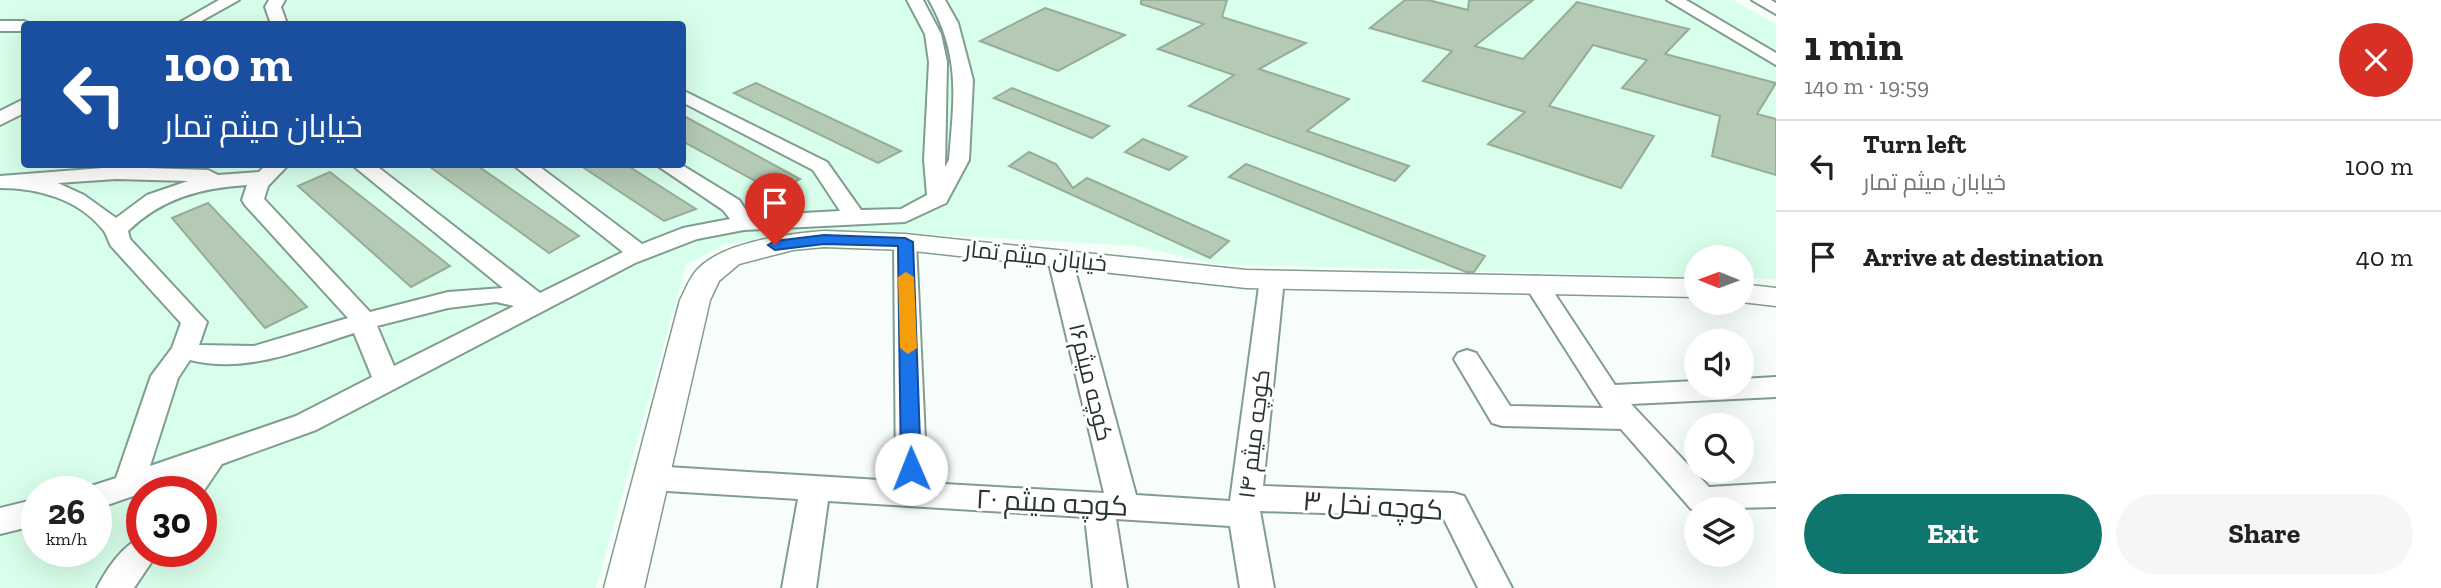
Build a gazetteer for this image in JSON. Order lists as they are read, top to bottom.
{
  "streets": {
    "street": [
      "خیابان میثم تمار",
      "کوچه میثم۱۶",
      "کوچه میثم ۱۴",
      "کوچه میثم ۲۰",
      "کوچه نخل ۳"
    ]
  },
  "crossings": [
    ["خیابان میثم تمار", "کوچه میثم۱۶"],
    ["خیابان میثم تمار", "کوچه میثم ۱۴"],
    ["خیابان میثم تمار", "کوچه میثم ۲۰"],
    ["کوچه میثم۱۶", "کوچه میثم ۲۰"],
    ["کوچه میثم ۱۴", "کوچه میثم ۲۰"],
    ["کوچه میثم ۱۴", "کوچه نخل ۳"],
    ["کوچه میثم ۲۰", "کوچه نخل ۳"]
  ],
  "north": "left",
  "page": {
    "heading": ["1 min", "140 m · 19:59"],
    "turn": ["100 m", "خیابان میثم تمار"],
    "list": [
      {
        "name": "Turn left",
        "note": "خیابان میثم تمار",
        "value": "100 m"
      },
      {
        "name": "Arrive at destination",
        "value": "40 m"
      }
    ],
    "speed": "26 km/h",
    "limit": "30",
    "buttons": ["Exit", "Share"]
  }
}
